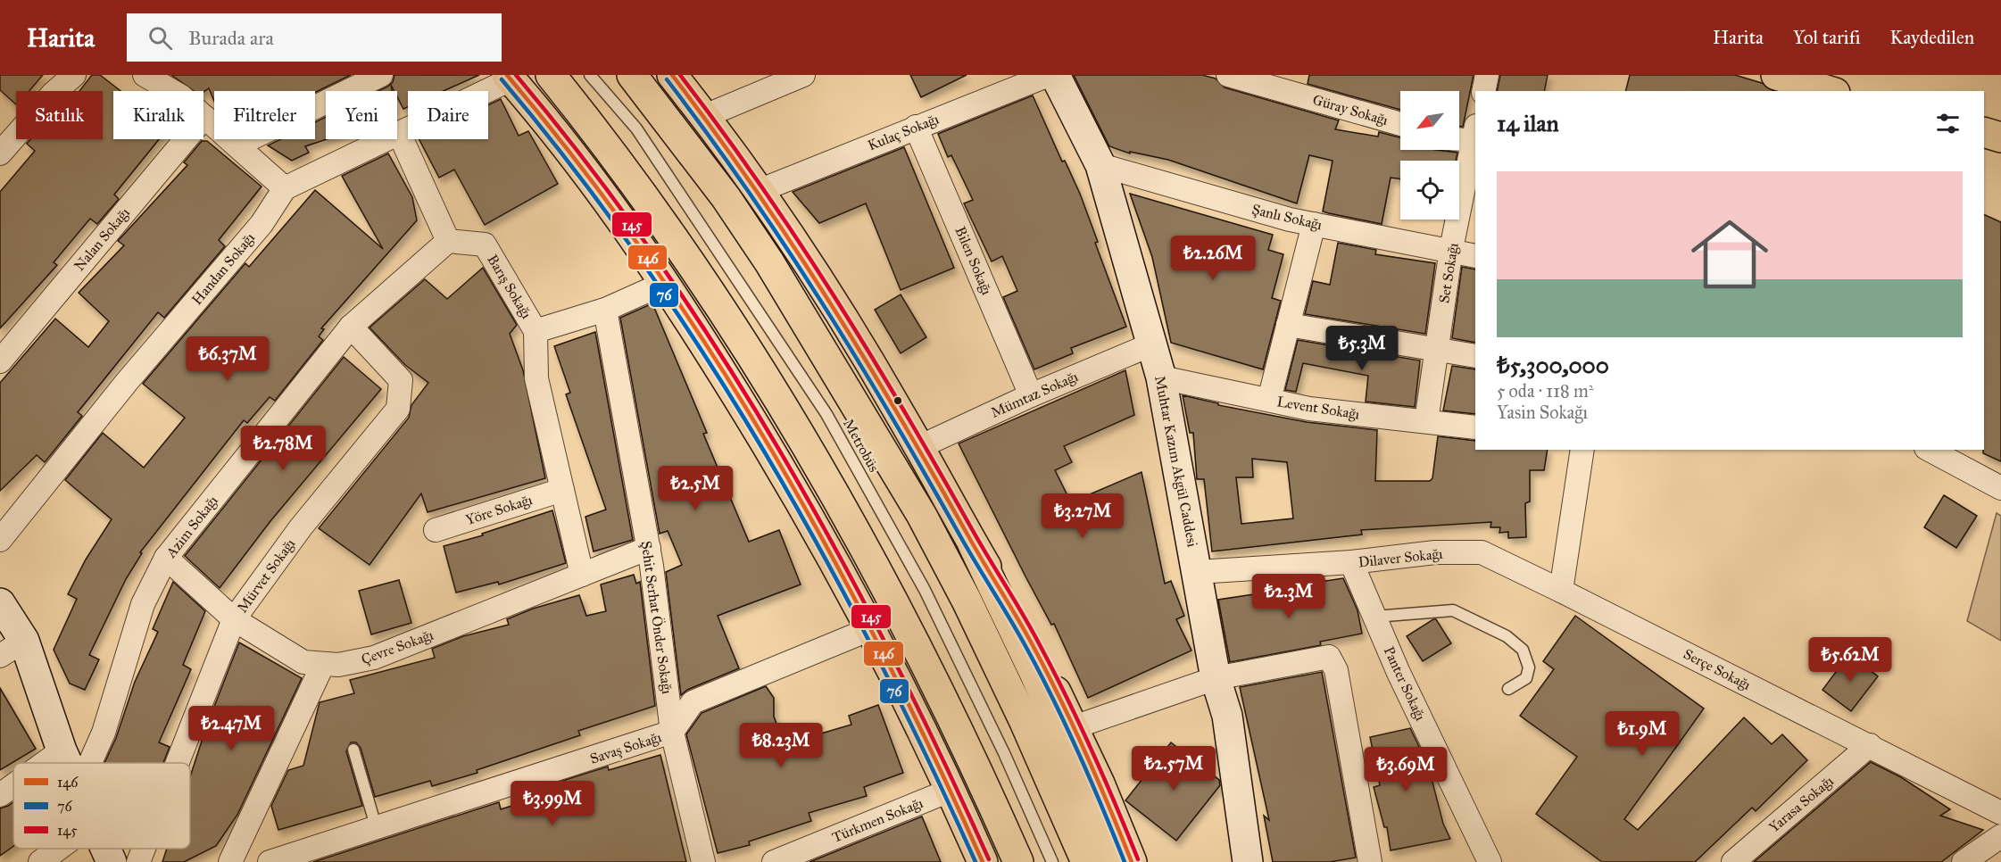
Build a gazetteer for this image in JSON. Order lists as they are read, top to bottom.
{
  "streets": {
    "street": [
      "Güray Sokağı",
      "Kulaç Sokağı",
      "Şanlı Sokağı",
      "Nalan Sokağı",
      "Bilen Sokağı",
      "Handan Sokağı",
      "Set Sokağı",
      "Barış Sokağı",
      "Mümtaz Sokağı",
      "Levent Sokağı",
      "Muhtar Kazım Akgül Caddesi",
      "Yöre Sokağı",
      "Azim Sokağı",
      "Dilaver Sokağı",
      "Mürvet Sokağı",
      "Şehit Serhat Önder Sokağı",
      "Çevre Sokağı",
      "Serçe Sokağı",
      "Panter Sokağı",
      "Savaş Sokağı",
      "Yarasa Sokağı",
      "Türkmen Sokağı"
    ],
    "lane": ["Metrobüs"]
  },
  "crossings": [
    ["Kulaç Sokağı", "Bilen Sokağı"],
    ["Şanlı Sokağı", "Set Sokağı"],
    ["Şanlı Sokağı", "Muhtar Kazım Akgül Caddesi"],
    ["Bilen Sokağı", "Mümtaz Sokağı"],
    ["Set Sokağı", "Levent Sokağı"],
    ["Barış Sokağı", "Yöre Sokağı"],
    ["Barış Sokağı", "Azim Sokağı"],
    ["Barış Sokağı", "Çevre Sokağı"],
    ["Mümtaz Sokağı", "Muhtar Kazım Akgül Caddesi"],
    ["Levent Sokağı", "Muhtar Kazım Akgül Caddesi"],
    ["Muhtar Kazım Akgül Caddesi", "Dilaver Sokağı"],
    ["Azim Sokağı", "Mürvet Sokağı"],
    ["Azim Sokağı", "Çevre Sokağı"],
    ["Dilaver Sokağı", "Serçe Sokağı"],
    ["Dilaver Sokağı", "Panter Sokağı"],
    ["Mürvet Sokağı", "Çevre Sokağı"],
    ["Şehit Serhat Önder Sokağı", "Çevre Sokağı"],
    ["Şehit Serhat Önder Sokağı", "Savaş Sokağı"],
    ["Serçe Sokağı", "Yarasa Sokağı"]
  ],
  "lines": ["transit line 146", "transit line 145", "transit line 76"],
  "legend": ["146", "76", "145"],
  "north": "bottom left",
  "page": {
    "header": "Harita",
    "search": "Burada ara",
    "nav": ["Harita", "Yol tarifi", "Kaydedilen"],
    "chip": [
      "Satılık",
      "Kiralık",
      "Filtreler",
      "Yeni",
      "Daire"
    ],
    "heading": "14 ilan",
    "list": [
      {
        "name": "₺5,300,000",
        "note": "5 oda · 118 m² · Yasin Sokağı"
      }
    ],
    "price": [
      "₺2.26M",
      "₺5.3M",
      "₺6.37M",
      "₺2.78M",
      "₺2.5M",
      "₺3.27M",
      "₺2.3M",
      "₺5.62M",
      "₺2.47M",
      "₺1.9M",
      "₺8.23M",
      "₺2.57M",
      "₺3.69M",
      "₺3.99M"
    ]
  }
}
